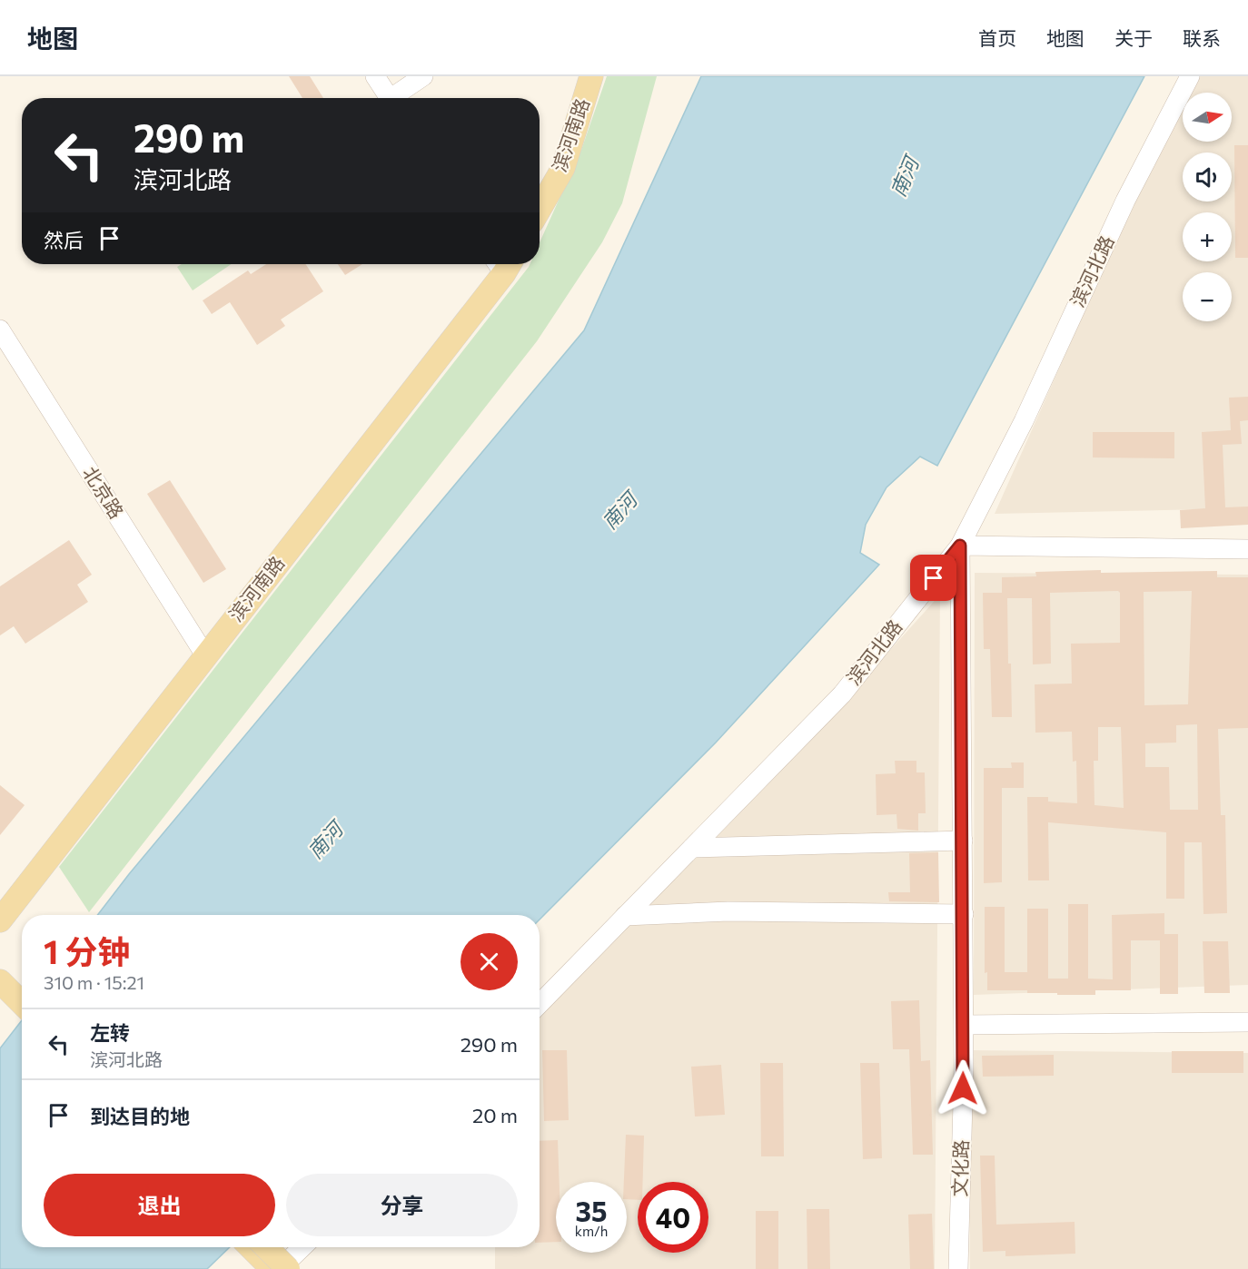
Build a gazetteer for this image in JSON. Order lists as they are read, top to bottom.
{
  "streets": {
    "main road": ["滨河南路"],
    "street": ["滨河北路", "北京路", "文化路"]
  },
  "crossings": [
    ["滨河南路", "北京路"],
    ["滨河北路", "文化路"]
  ],
  "water": ["南河"],
  "north": "right",
  "page": {
    "header": "地图",
    "nav": [
      "首页",
      "地图",
      "关于",
      "联系"
    ],
    "map_buttons": ["+", "−"],
    "turn": ["290 m", "滨河北路"],
    "then": "然后",
    "heading": ["1 分钟", "310 m · 15:21"],
    "list": [
      {
        "name": "左转",
        "note": "滨河北路",
        "value": "290 m"
      },
      {
        "name": "到达目的地",
        "value": "20 m"
      }
    ],
    "buttons": ["退出", "分享"],
    "speed": "35 km/h",
    "limit": "40"
  }
}
